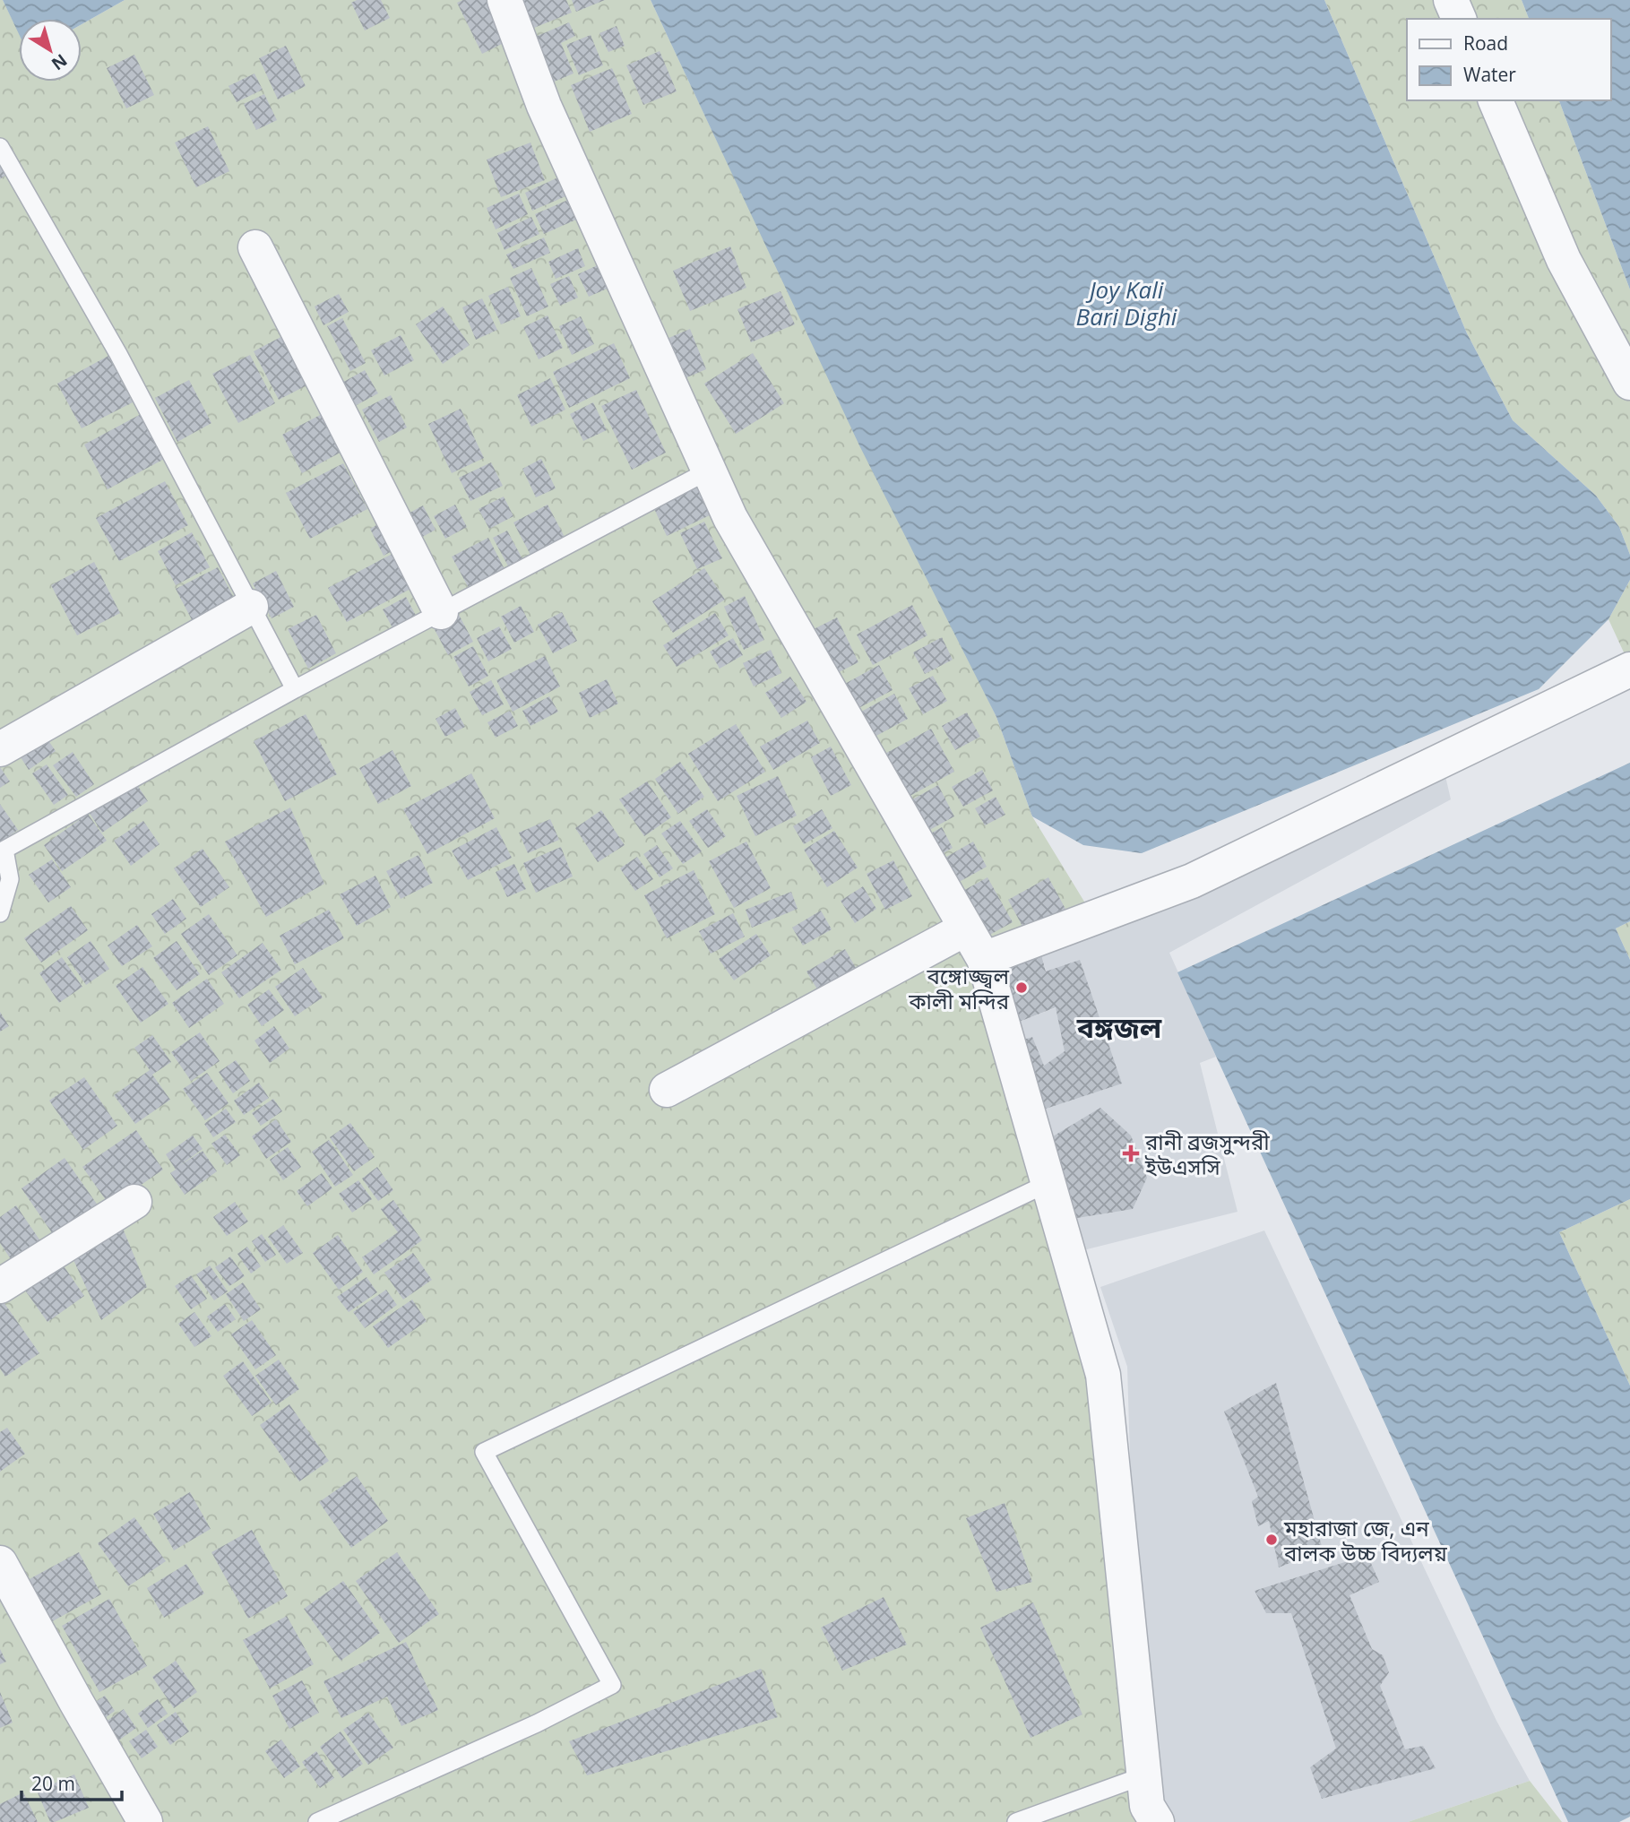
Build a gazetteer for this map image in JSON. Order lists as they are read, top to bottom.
{
  "districts": ["বঙ্গজল"],
  "water": ["Joy Kali Bari Dighi"],
  "places": {
    "other": ["বঙ্গোজ্জ্বল কালী মন্দির", "মহারাজা জে, এন বালক উচ্চ বিদ্যলয়"],
    "health": ["রানী ব্রজসুন্দরী ইউএসসি"]
  },
  "legend": ["Road", "Water"],
  "scale_bar": "20 m",
  "north": "bottom right"
}
